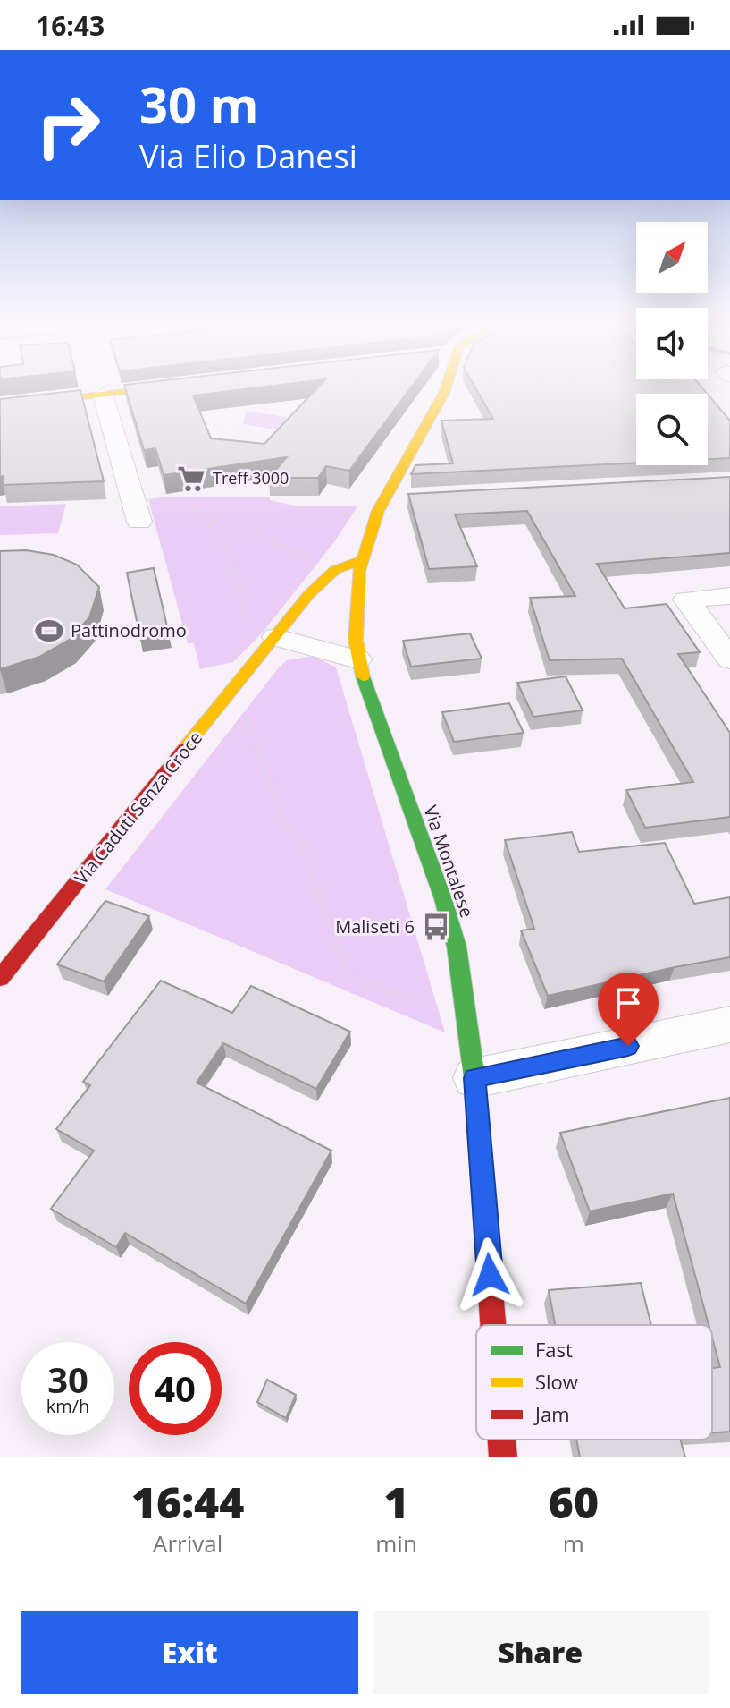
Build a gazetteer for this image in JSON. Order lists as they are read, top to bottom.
{
  "streets": {
    "street": ["Via Caduti Senza Croce", "Via Montalese"]
  },
  "crossings": [
    ["Via Caduti Senza Croce", "Via Montalese"]
  ],
  "places": {
    "supermarket": ["Treff 3000"],
    "sports": ["Pattinodromo"],
    "bus stop": ["Maliseti 6"]
  },
  "legend": ["Fast", "Slow", "Jam"],
  "north": "top right",
  "page": {
    "status": "16:43",
    "turn": ["30 m", "Via Elio Danesi"],
    "speed": "30 km/h",
    "limit": "40",
    "eta": [
      "16:44",
      "Arrival",
      "1",
      "min",
      "60",
      "m"
    ],
    "buttons": ["Exit", "Share"]
  }
}
